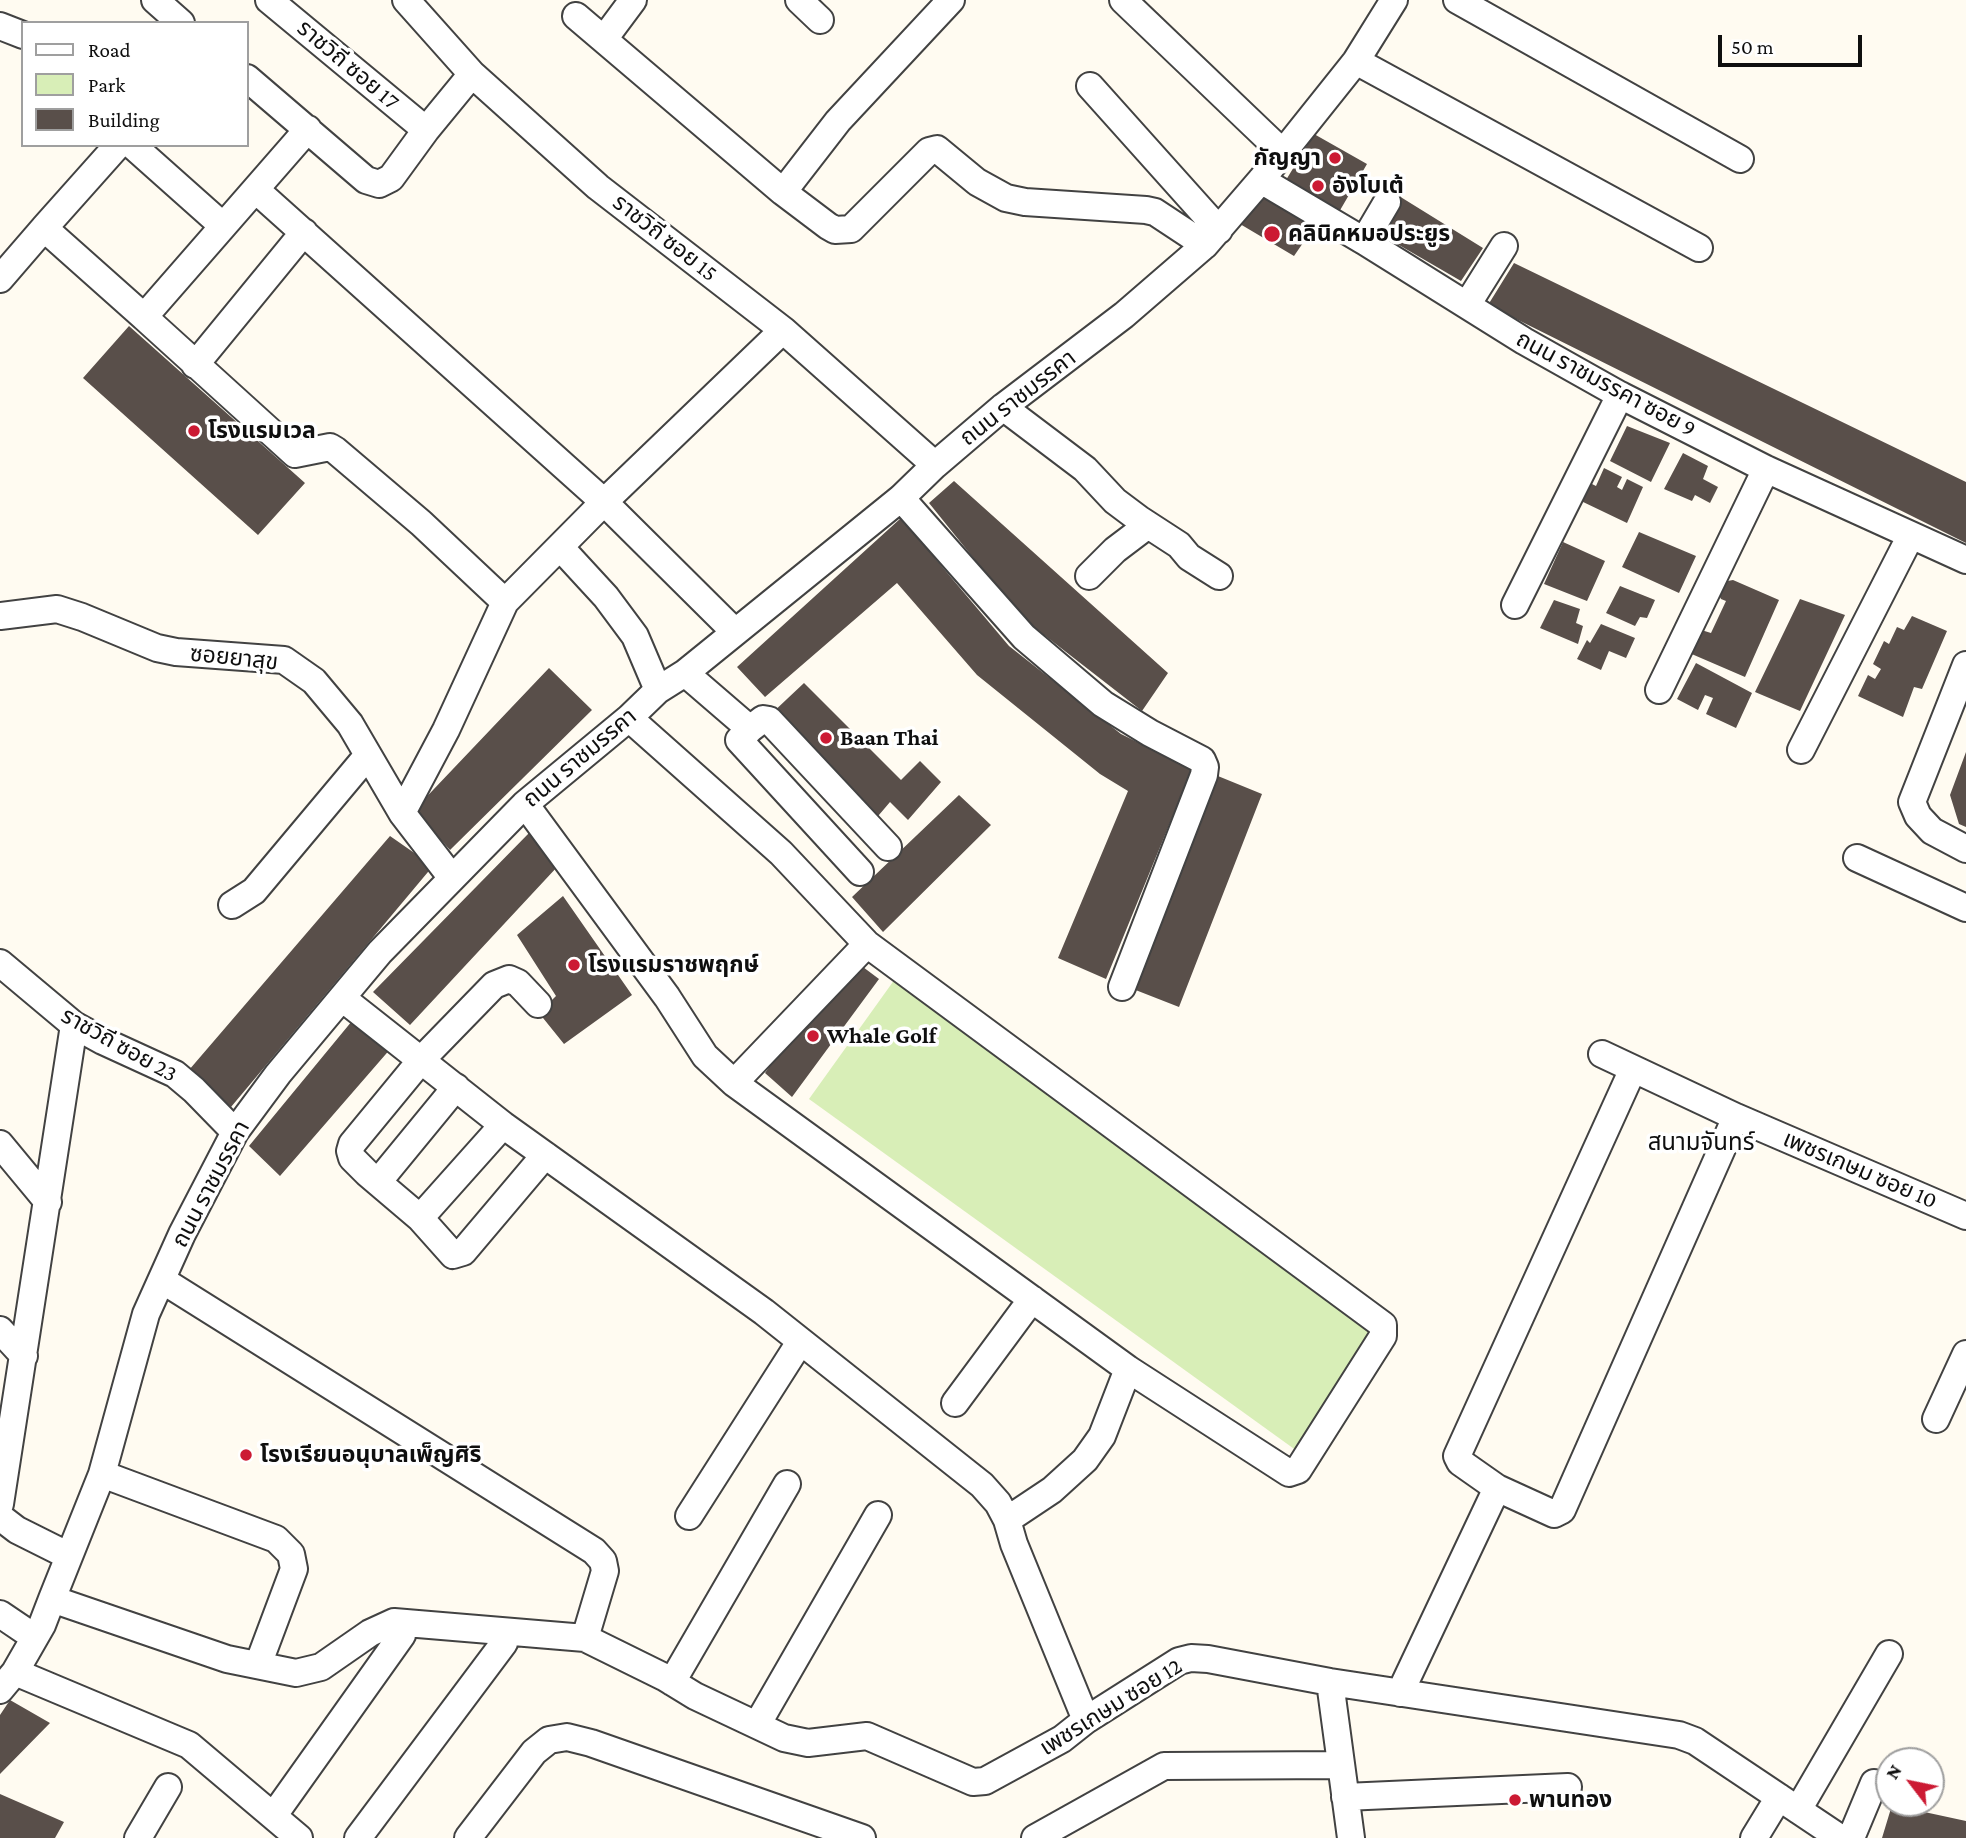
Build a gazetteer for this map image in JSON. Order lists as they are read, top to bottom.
{
  "streets": {
    "street": [
      "ราชวิถี ซอย 17",
      "ราชวิถี ซอย 15",
      "ถนน ราชมรรคา ซอย 9",
      "ถนน ราชมรรคา",
      "ซอยยาสุข",
      "ราชวิถี ซอย 23",
      "เพชรเกษม ซอย 10",
      "เพชรเกษม ซอย 12"
    ]
  },
  "crossings": [
    ["ราชวิถี ซอย 15", "ถนน ราชมรรคา"],
    ["ถนน ราชมรรคา ซอย 9", "ถนน ราชมรรคา"],
    ["ถนน ราชมรรคา", "ซอยยาสุข"],
    ["ถนน ราชมรรคา", "ราชวิถี ซอย 23"],
    ["ถนน ราชมรรคา", "เพชรเกษม ซอย 12"]
  ],
  "districts": ["สนามจันทร์"],
  "places": [
    "กัญญา",
    "อังโบเต้",
    "คลินิคหมอประยูร",
    "โรงแรมเวล",
    "Baan Thai",
    "โรงแรมราชพฤกษ์",
    "Whale Golf",
    "โรงเรียนอนุบาลเพ็ญศิริ",
    "พานทอง"
  ],
  "legend": ["Road", "Park", "Building"],
  "scale_bar": "50 m",
  "north": "top left"
}
